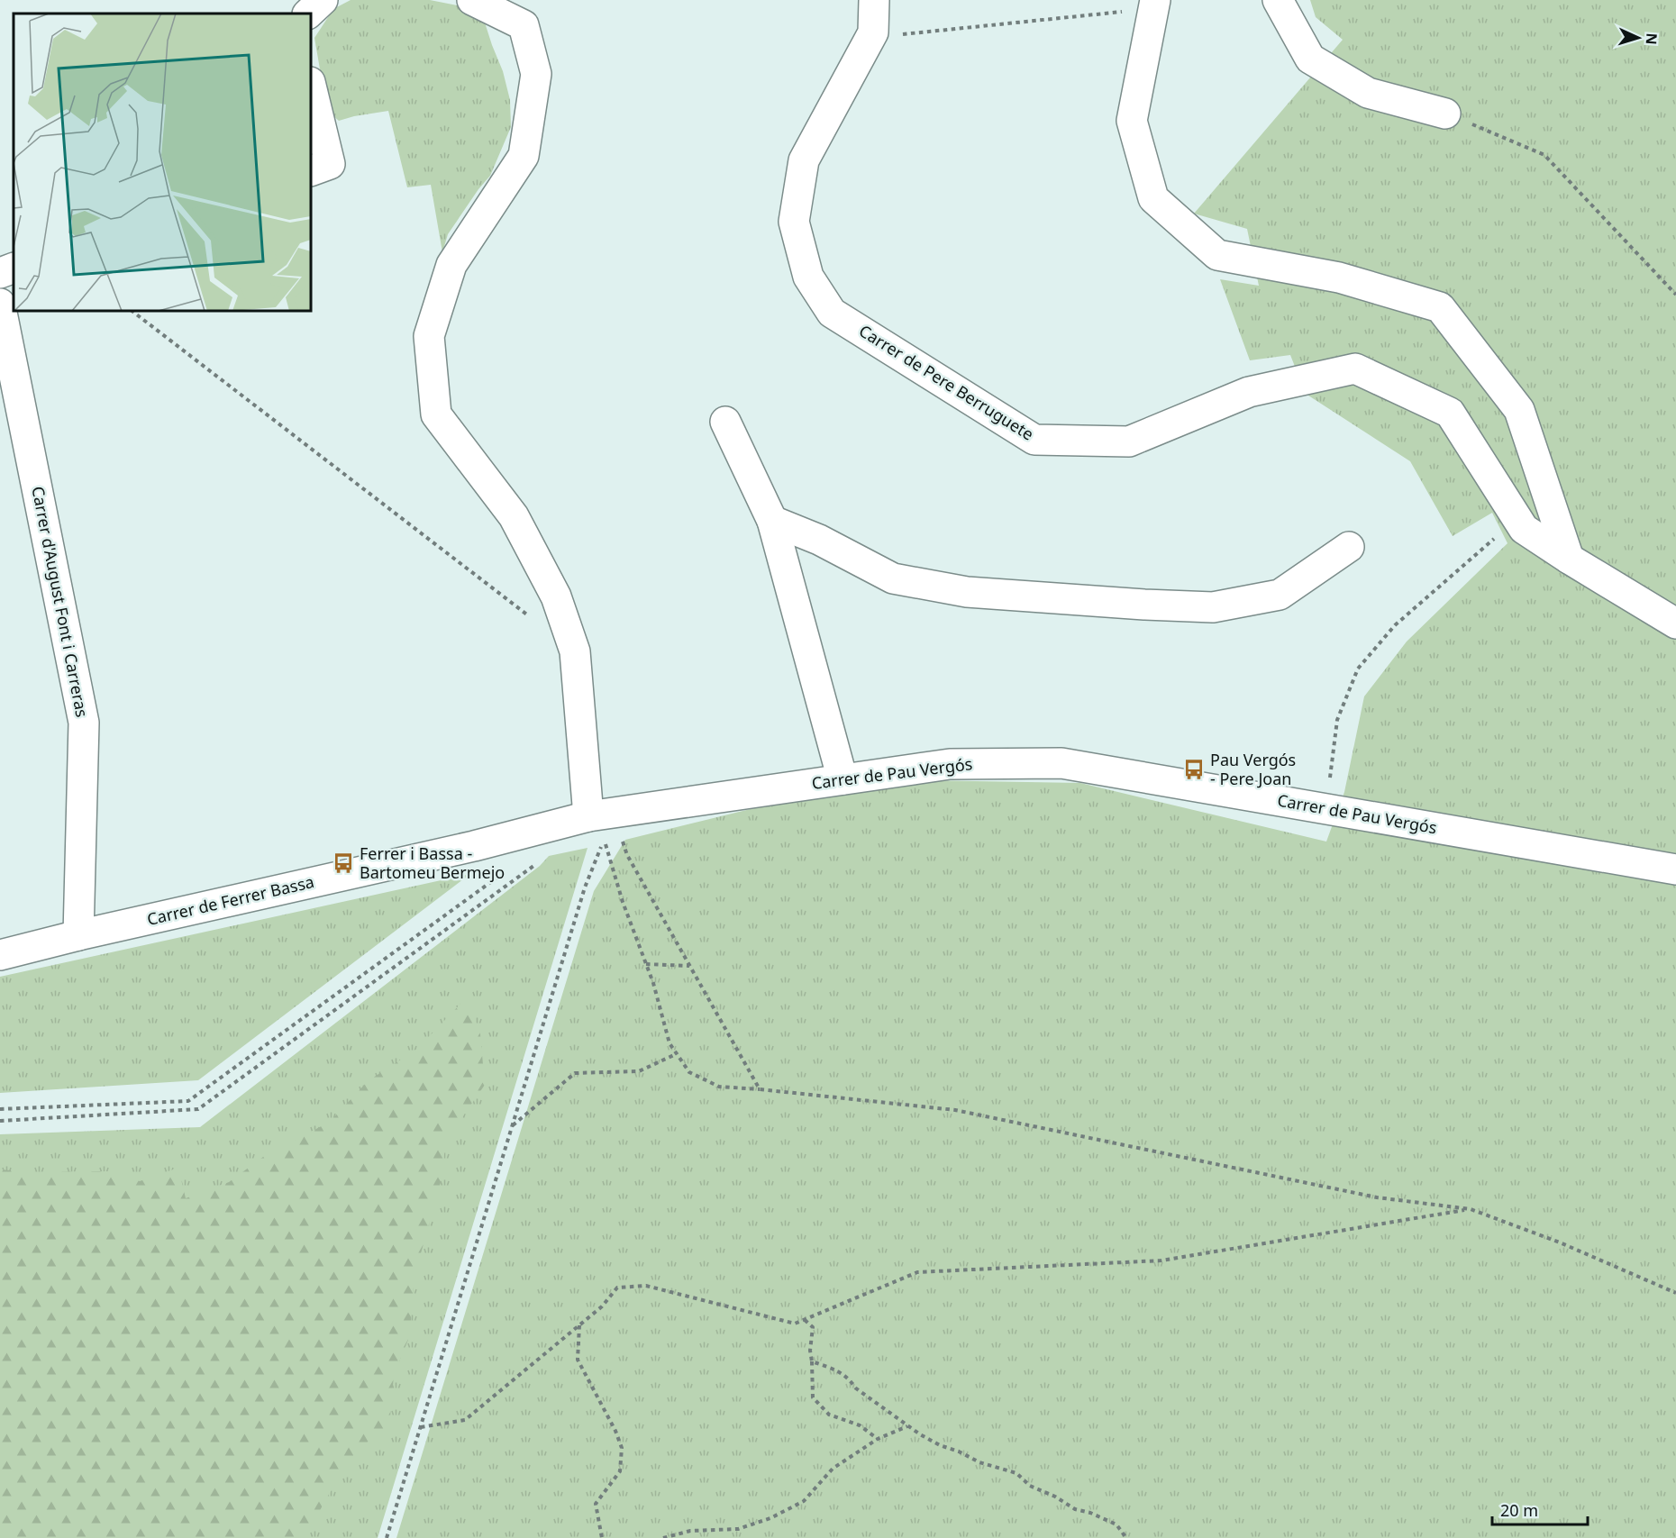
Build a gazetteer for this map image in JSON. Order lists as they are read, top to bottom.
{
  "streets": {
    "street": [
      "Carrer de Pere Berruguete",
      "Carrer d'August Font i Carreras",
      "Carrer de Pau Vergós",
      "Carrer de Ferrer Bassa"
    ]
  },
  "crossings": [
    ["Carrer d'August Font i Carreras", "Carrer de Ferrer Bassa"],
    ["Carrer de Pau Vergós", "Carrer de Ferrer Bassa"]
  ],
  "places": {
    "bus stop": ["Pau Vergós - Pere Joan", "Ferrer i Bassa - Bartomeu Bermejo"]
  },
  "scale_bar": "20 m",
  "north": "right"
}
